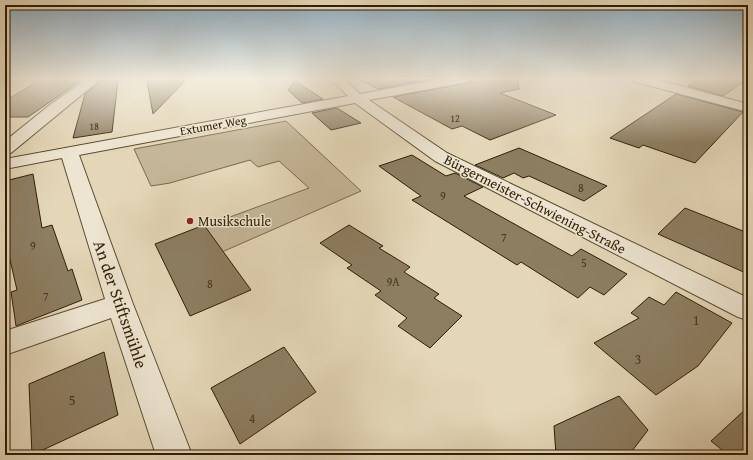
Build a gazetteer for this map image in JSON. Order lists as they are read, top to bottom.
{
  "streets": {
    "street": ["Extumer Weg", "Bürgermeister-Schwiening-Straße", "An der Stiftsmühle"]
  },
  "crossings": [
    ["Extumer Weg", "An der Stiftsmühle"]
  ],
  "places": ["Musikschule"],
  "house_numbers": [
    "12",
    "18",
    "8",
    "9",
    "7",
    "9",
    "5",
    "9A",
    "8",
    "7",
    "1",
    "3",
    "5",
    "4"
  ]
}
